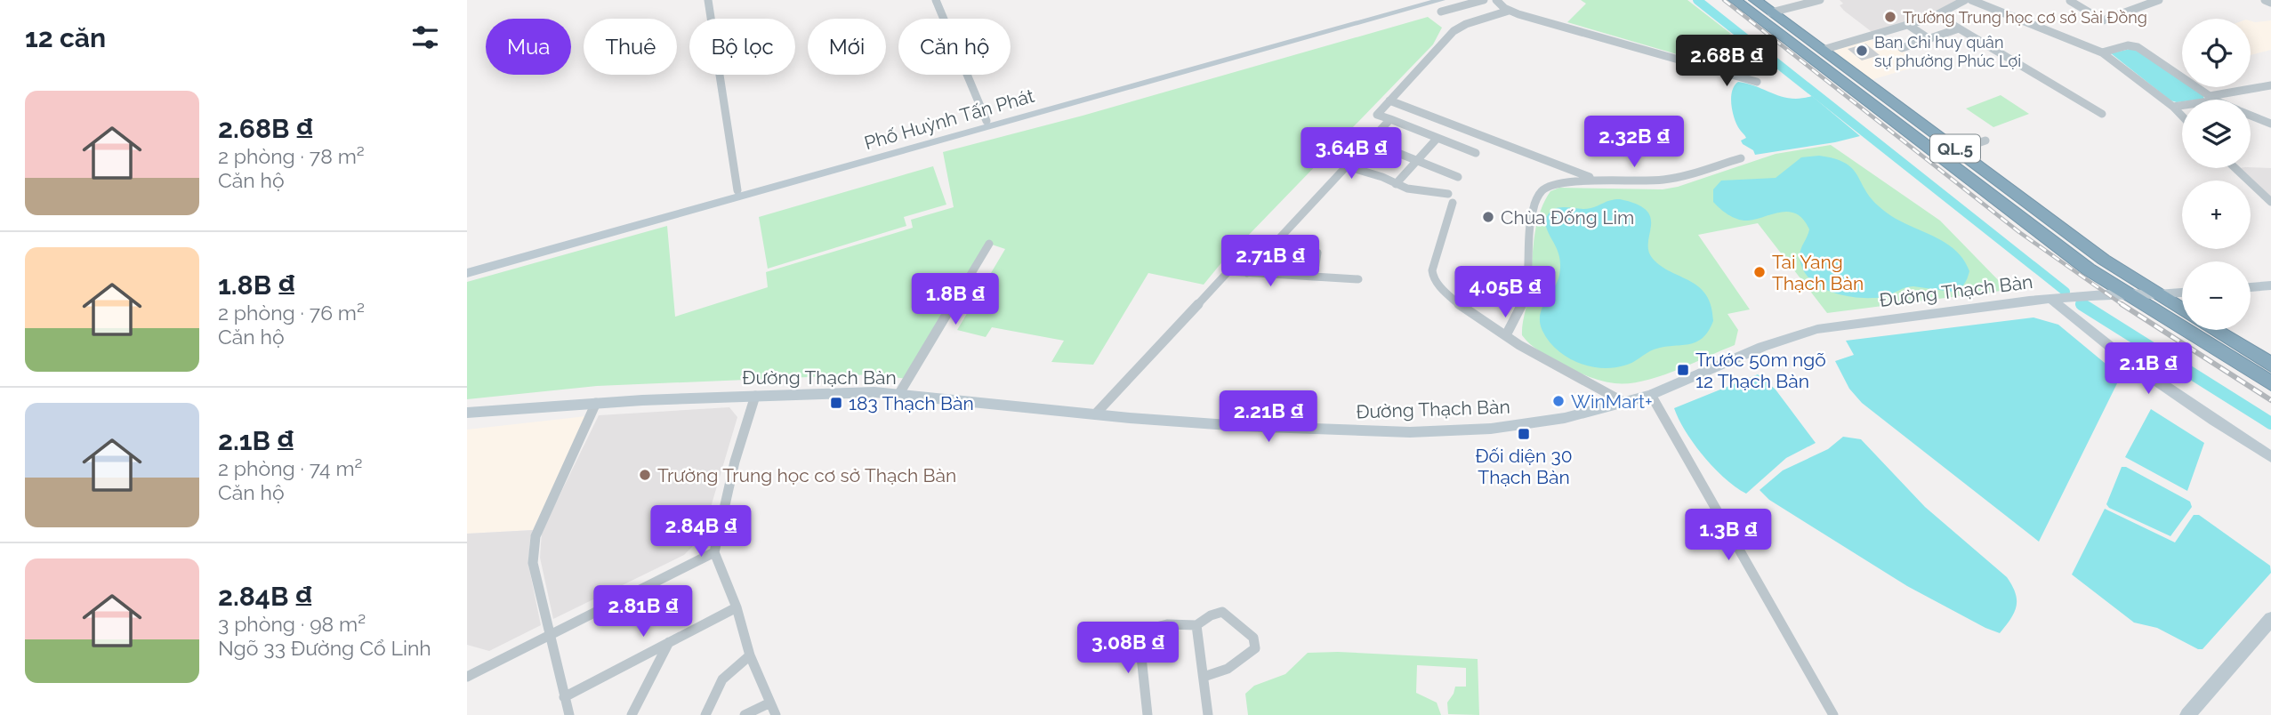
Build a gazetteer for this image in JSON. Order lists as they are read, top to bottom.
{
  "streets": {
    "highway": ["QL.5"],
    "street": ["Phố Huỳnh Tấn Phát", "Đường Thạch Bàn"]
  },
  "crossings": [
    ["QL.5", "Đường Thạch Bàn"]
  ],
  "places": {
    "other": [
      "Trường Trung học cơ sở Sài Đồng",
      "Ban Chỉ huy quân sự phường Phúc Lợi",
      "Chùa Đống Lim",
      "Tai Yang Thạch Bàn",
      "WinMart+",
      "Trường Trung học cơ sở Thạch Bàn"
    ],
    "transit": ["Trước 50m ngõ 12 Thạch Bàn", "183 Thạch Bàn", "Đối diện 30 Thạch Bàn"]
  },
  "page": {
    "heading": "12 căn",
    "map_buttons": ["+", "−"],
    "chip": [
      "Mua",
      "Thuê",
      "Bộ lọc",
      "Mới",
      "Căn hộ"
    ],
    "price": [
      "2.68B ₫",
      "2.32B ₫",
      "3.64B ₫",
      "2.71B ₫",
      "4.05B ₫",
      "1.8B ₫",
      "2.1B ₫",
      "2.21B ₫",
      "2.84B ₫",
      "1.3B ₫",
      "2.81B ₫",
      "3.08B ₫"
    ],
    "list": [
      {
        "name": "2.68B ₫",
        "note": "2 phòng · 78 m² · Căn hộ"
      },
      {
        "name": "1.8B ₫",
        "note": "2 phòng · 76 m² · Căn hộ"
      },
      {
        "name": "2.1B ₫",
        "note": "2 phòng · 74 m² · Căn hộ"
      },
      {
        "name": "2.84B ₫",
        "note": "3 phòng · 98 m² · Ngõ 33 Đường Cổ Linh"
      }
    ]
  }
}
